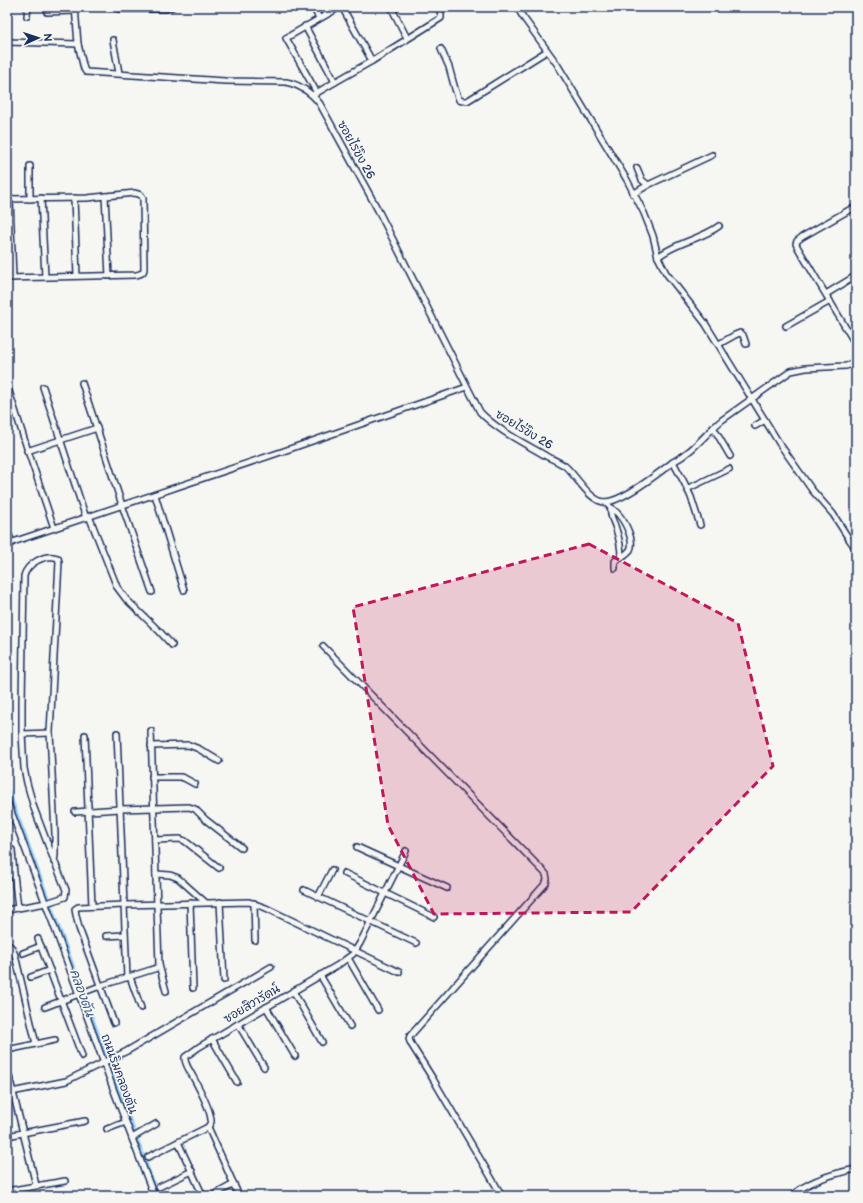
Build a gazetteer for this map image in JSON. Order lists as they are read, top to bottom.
{
  "streets": {
    "street": ["ซอยไร่ขิง 26", "ซอยสิวารัตน์", "ถนนริมคลองตัน"]
  },
  "water": ["คลองตัน"],
  "north": "right"
}
